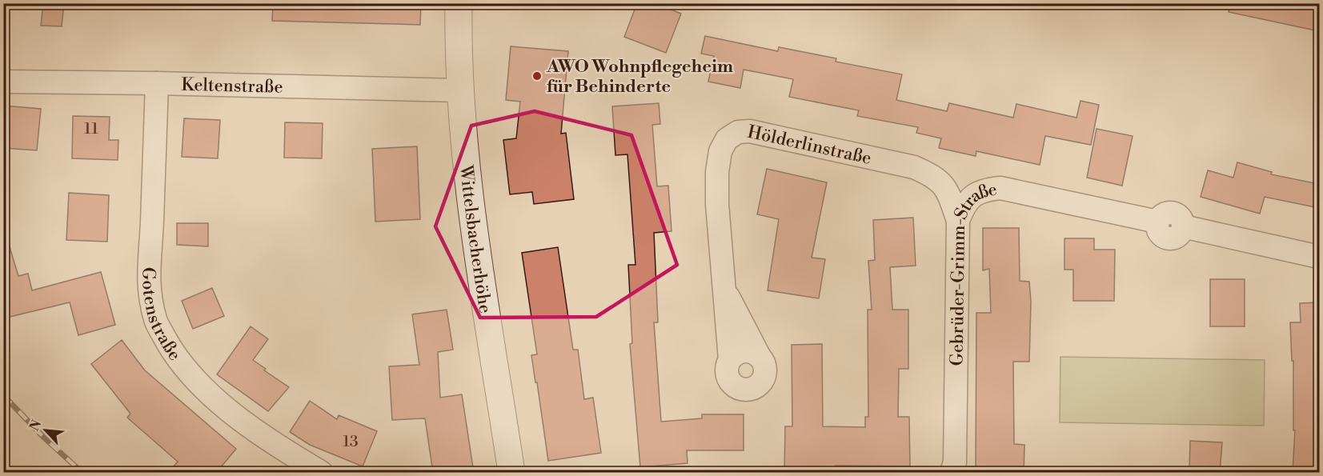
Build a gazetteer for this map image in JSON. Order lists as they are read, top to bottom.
{
  "streets": {
    "street": [
      "Keltenstraße",
      "Hölderlinstraße",
      "Wittelsbacherhöhe",
      "Gebrüder-Grimm-Straße",
      "Gotenstraße"
    ]
  },
  "crossings": [
    ["Keltenstraße", "Wittelsbacherhöhe"],
    ["Keltenstraße", "Gotenstraße"],
    ["Hölderlinstraße", "Gebrüder-Grimm-Straße"]
  ],
  "places": ["AWO Wohnpflegeheim für Behinderte"],
  "house_numbers": ["11", "13"],
  "north": "top left"
}
